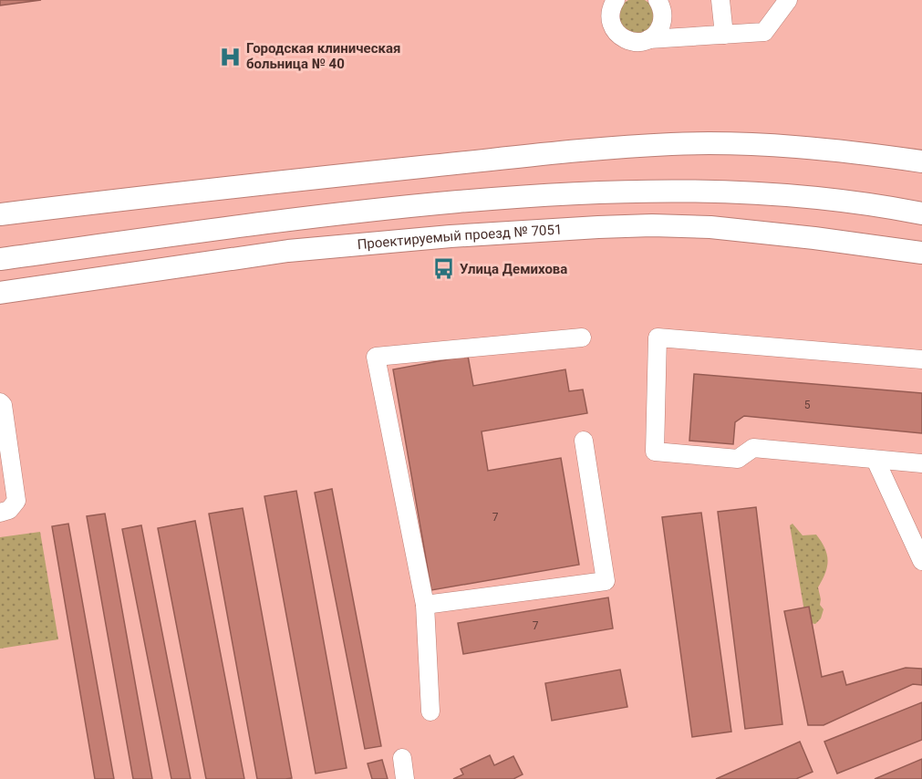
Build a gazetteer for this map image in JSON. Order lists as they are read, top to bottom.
{
  "streets": {
    "main road": ["Проектируемый проезд № 7051"]
  },
  "places": {
    "hospital": ["Городская клиническая больница № 40"],
    "bus stop": ["Улица Демихова"]
  },
  "house_numbers": ["5", "7", "7"]
}
